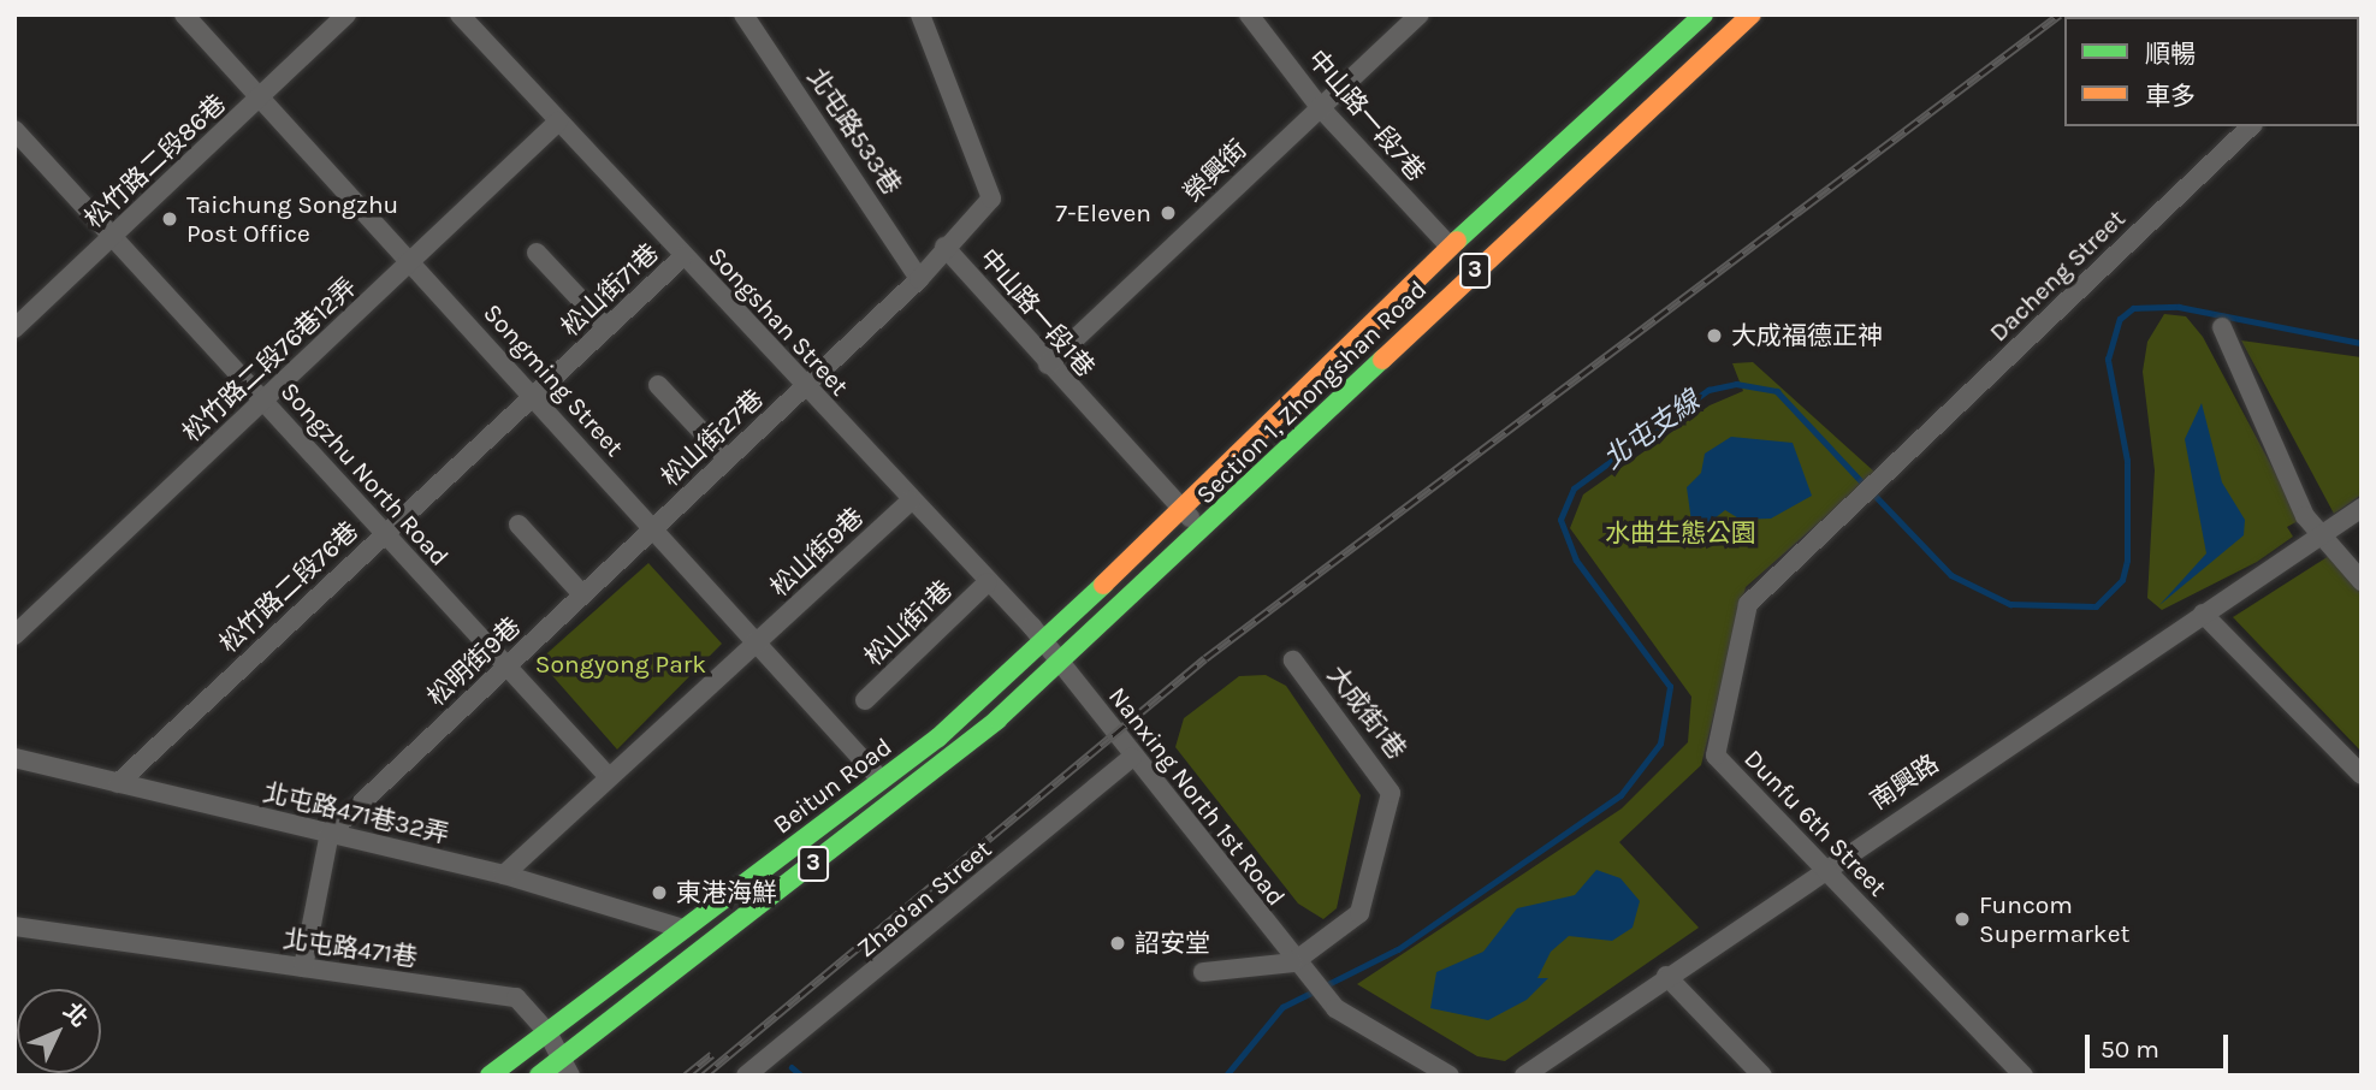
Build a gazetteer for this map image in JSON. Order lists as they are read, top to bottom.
{
  "streets": {
    "main road": ["3", "Section 1, Zhongshan Road", "Beitun Road"],
    "street": [
      "中山路一段7巷",
      "北屯路533巷",
      "松竹路二段86巷",
      "榮興街",
      "Dacheng Street",
      "松山街71巷",
      "中山路一段1巷",
      "Songshan Street",
      "松竹路二段76巷12弄",
      "Songming Street",
      "松山街27巷",
      "Songzhu North Road",
      "松山街9巷",
      "松竹路二段76巷",
      "松山街1巷",
      "松明街9巷",
      "大成街1巷",
      "南興路",
      "Nanxing North 1st Road",
      "北屯路471巷32弄",
      "Dunfu 6th Street",
      "Zhao'an Street",
      "北屯路471巷"
    ]
  },
  "crossings": [
    ["中山路一段7巷", "榮興街"],
    ["中山路一段7巷", "Section 1, Zhongshan Road"],
    ["北屯路533巷", "松山街27巷"],
    ["松竹路二段86巷", "Songming Street"],
    ["松竹路二段86巷", "Songzhu North Road"],
    ["榮興街", "中山路一段1巷"],
    ["Dacheng Street", "Dunfu 6th Street"],
    ["松山街71巷", "Songshan Street"],
    ["松山街71巷", "Songming Street"],
    ["松山街71巷", "松竹路二段76巷"],
    ["中山路一段1巷", "Section 1, Zhongshan Road"],
    ["中山路一段1巷", "松山街27巷"],
    ["中山路一段1巷", "Beitun Road"],
    ["Songshan Street", "松竹路二段76巷12弄"],
    ["Songshan Street", "松山街27巷"],
    ["Songshan Street", "松山街9巷"],
    ["Songshan Street", "松山街1巷"],
    ["Songshan Street", "Beitun Road"],
    ["Songshan Street", "Nanxing North 1st Road"],
    ["松竹路二段76巷12弄", "Songming Street"],
    ["松竹路二段76巷12弄", "Songzhu North Road"],
    ["Songming Street", "松山街27巷"],
    ["Songming Street", "松山街9巷"],
    ["Songming Street", "松竹路二段76巷"],
    ["Songming Street", "松明街9巷"],
    ["Songming Street", "Beitun Road"],
    ["Section 1, Zhongshan Road", "Beitun Road"],
    ["松山街27巷", "松明街9巷"],
    ["Songzhu North Road", "松山街9巷"],
    ["Songzhu North Road", "松竹路二段76巷"],
    ["Songzhu North Road", "松明街9巷"],
    ["松山街9巷", "北屯路471巷32弄"],
    ["松竹路二段76巷", "北屯路471巷32弄"],
    ["松明街9巷", "北屯路471巷32弄"],
    ["大成街1巷", "Nanxing North 1st Road"],
    ["南興路", "Dunfu 6th Street"],
    ["Beitun Road", "Nanxing North 1st Road"],
    ["Beitun Road", "北屯路471巷32弄"],
    ["Beitun Road", "北屯路471巷"],
    ["Nanxing North 1st Road", "Zhao'an Street"]
  ],
  "water": ["北屯支線"],
  "parks": ["水曲生態公園", "Songyong Park"],
  "places": [
    "7-Eleven",
    "Taichung Songzhu Post Office",
    "大成福德正神",
    "東港海鮮",
    "Funcom Supermarket",
    "詔安堂"
  ],
  "legend": ["順暢", "車多"],
  "scale_bar": "50 m",
  "north": "top right"
}
